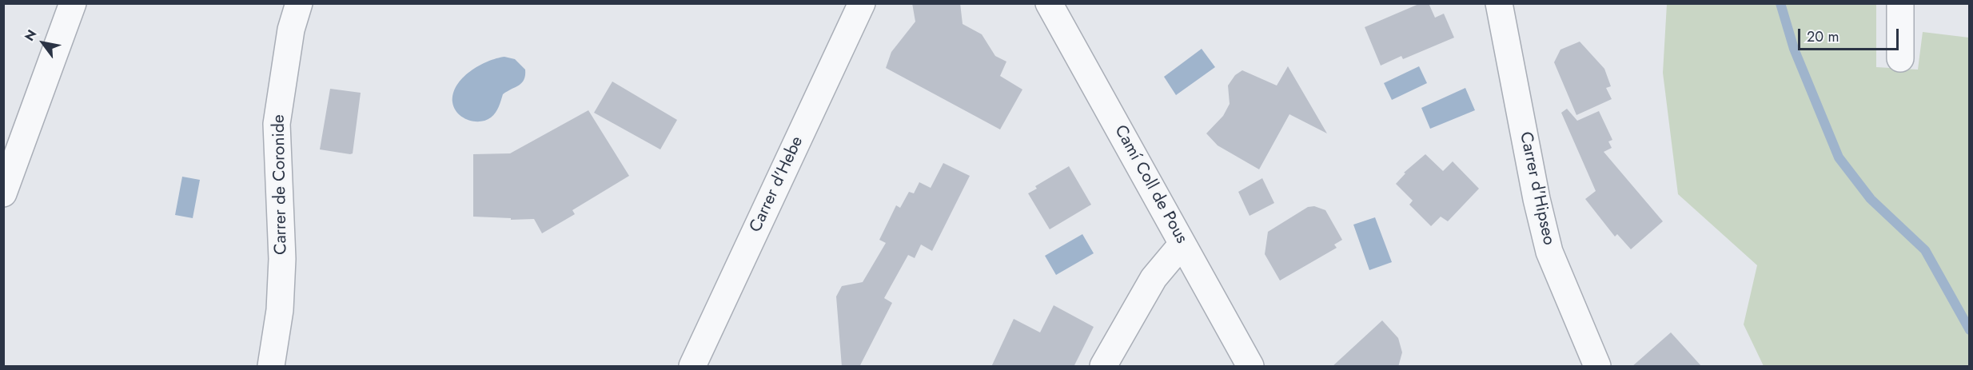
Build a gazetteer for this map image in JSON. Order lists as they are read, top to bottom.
{
  "streets": {
    "street": [
      "Carrer de Coronide",
      "Carrer d'Hebe",
      "Camí Coll de Pous",
      "Carrer d'Hipseo"
    ]
  },
  "scale_bar": "20 m",
  "north": "top left"
}
